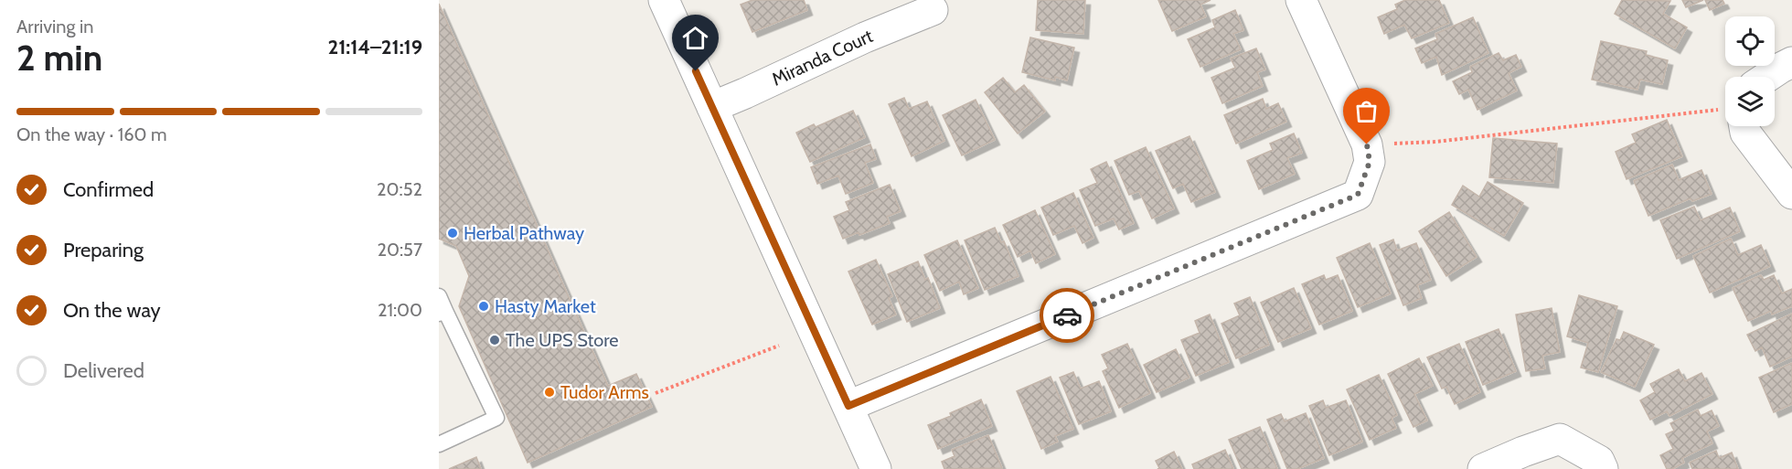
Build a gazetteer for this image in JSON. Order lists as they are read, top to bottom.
{
  "streets": {
    "street": ["Miranda Court"]
  },
  "places": [
    "Herbal Pathway",
    "Hasty Market",
    "The UPS Store",
    "Tudor Arms"
  ],
  "page": {
    "heading": ["2 min", "Arriving in", "21:14–21:19"],
    "bar": "On the way · 160 m",
    "list": [
      ["Confirmed", "20:52"],
      ["Preparing", "20:57"],
      ["On the way", "21:00"],
      "Delivered"
    ]
  }
}
